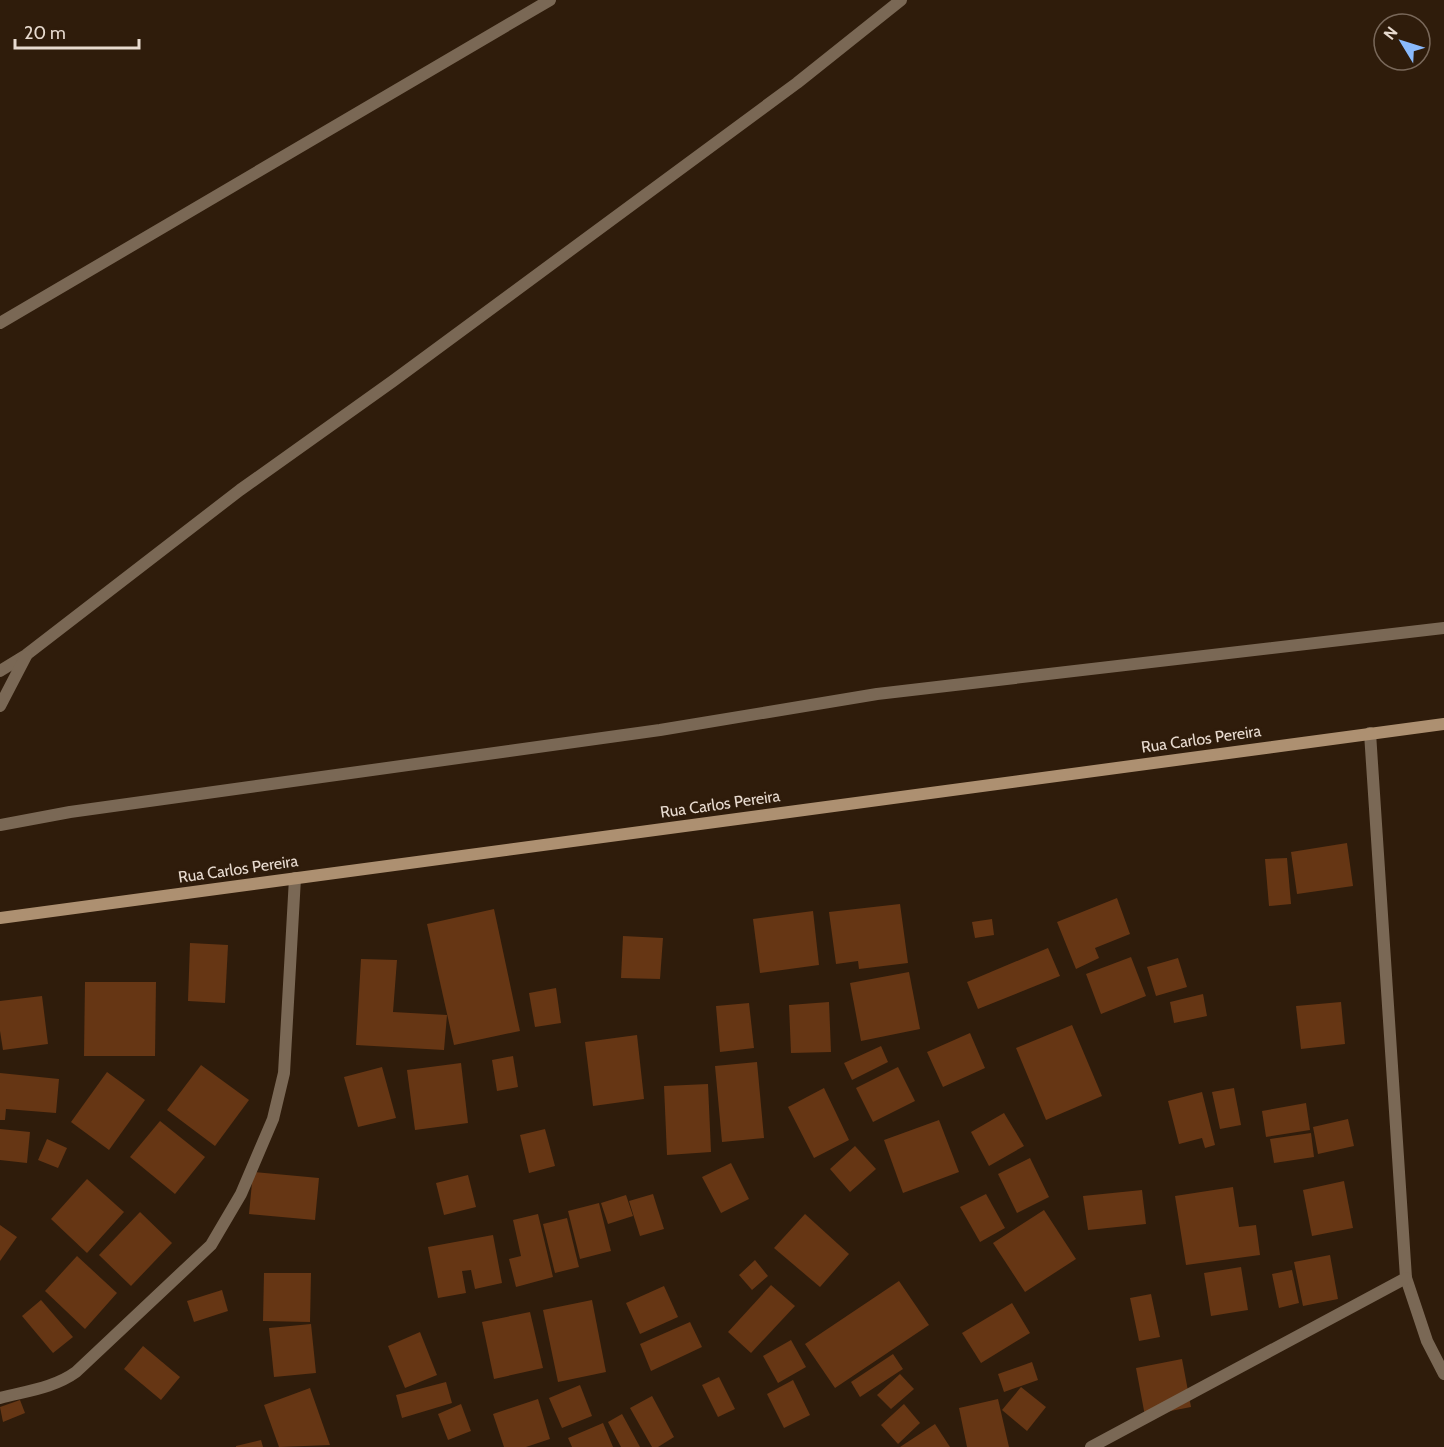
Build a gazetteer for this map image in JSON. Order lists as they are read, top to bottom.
{
  "streets": {
    "main road": ["Rua Carlos Pereira"]
  },
  "scale_bar": "20 m",
  "north": "top left"
}
